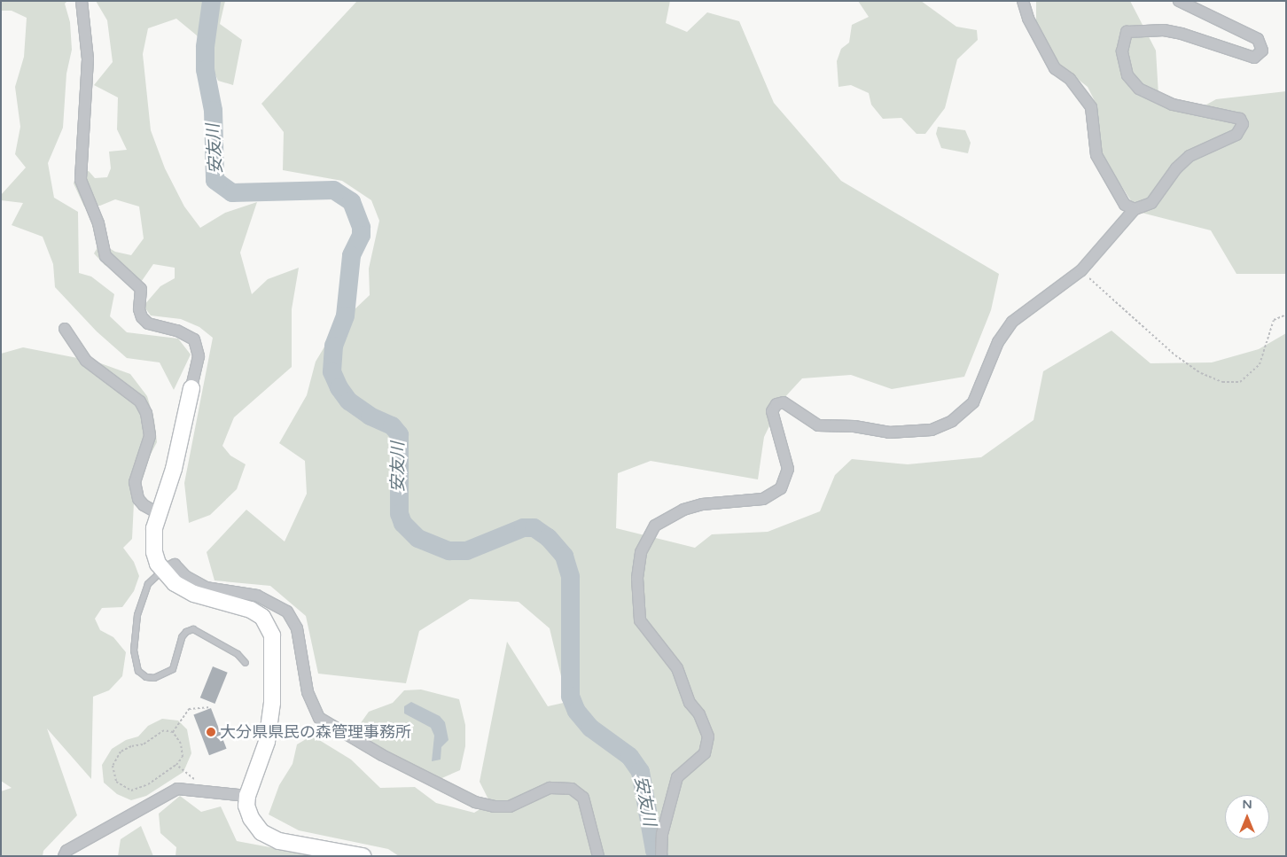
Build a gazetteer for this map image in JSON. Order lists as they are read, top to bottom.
{
  "water": ["安友川"],
  "places": ["大分県県民の森管理事務所"],
  "north": "top"
}
